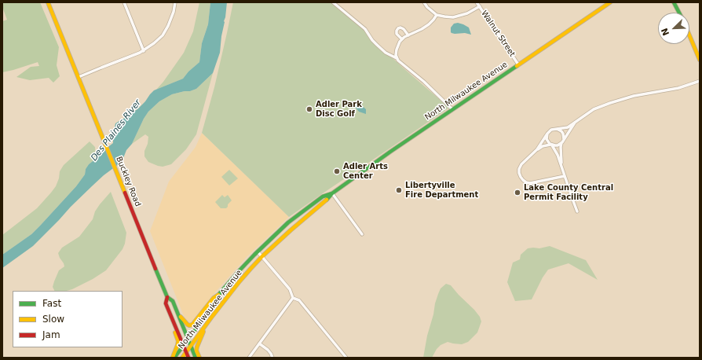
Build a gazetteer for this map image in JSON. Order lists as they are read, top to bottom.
{
  "streets": {
    "main road": ["North Milwaukee Avenue", "Buckley Road"],
    "street": ["Walnut Street"]
  },
  "crossings": [
    ["Walnut Street", "North Milwaukee Avenue"],
    ["North Milwaukee Avenue", "Buckley Road"]
  ],
  "water": ["Des Plaines River"],
  "places": [
    "Adler Park Disc Golf",
    "Adler Arts Center",
    "Libertyville Fire Department",
    "Lake County Central Permit Facility"
  ],
  "legend": ["Fast", "Slow", "Jam"],
  "north": "bottom left"
}
